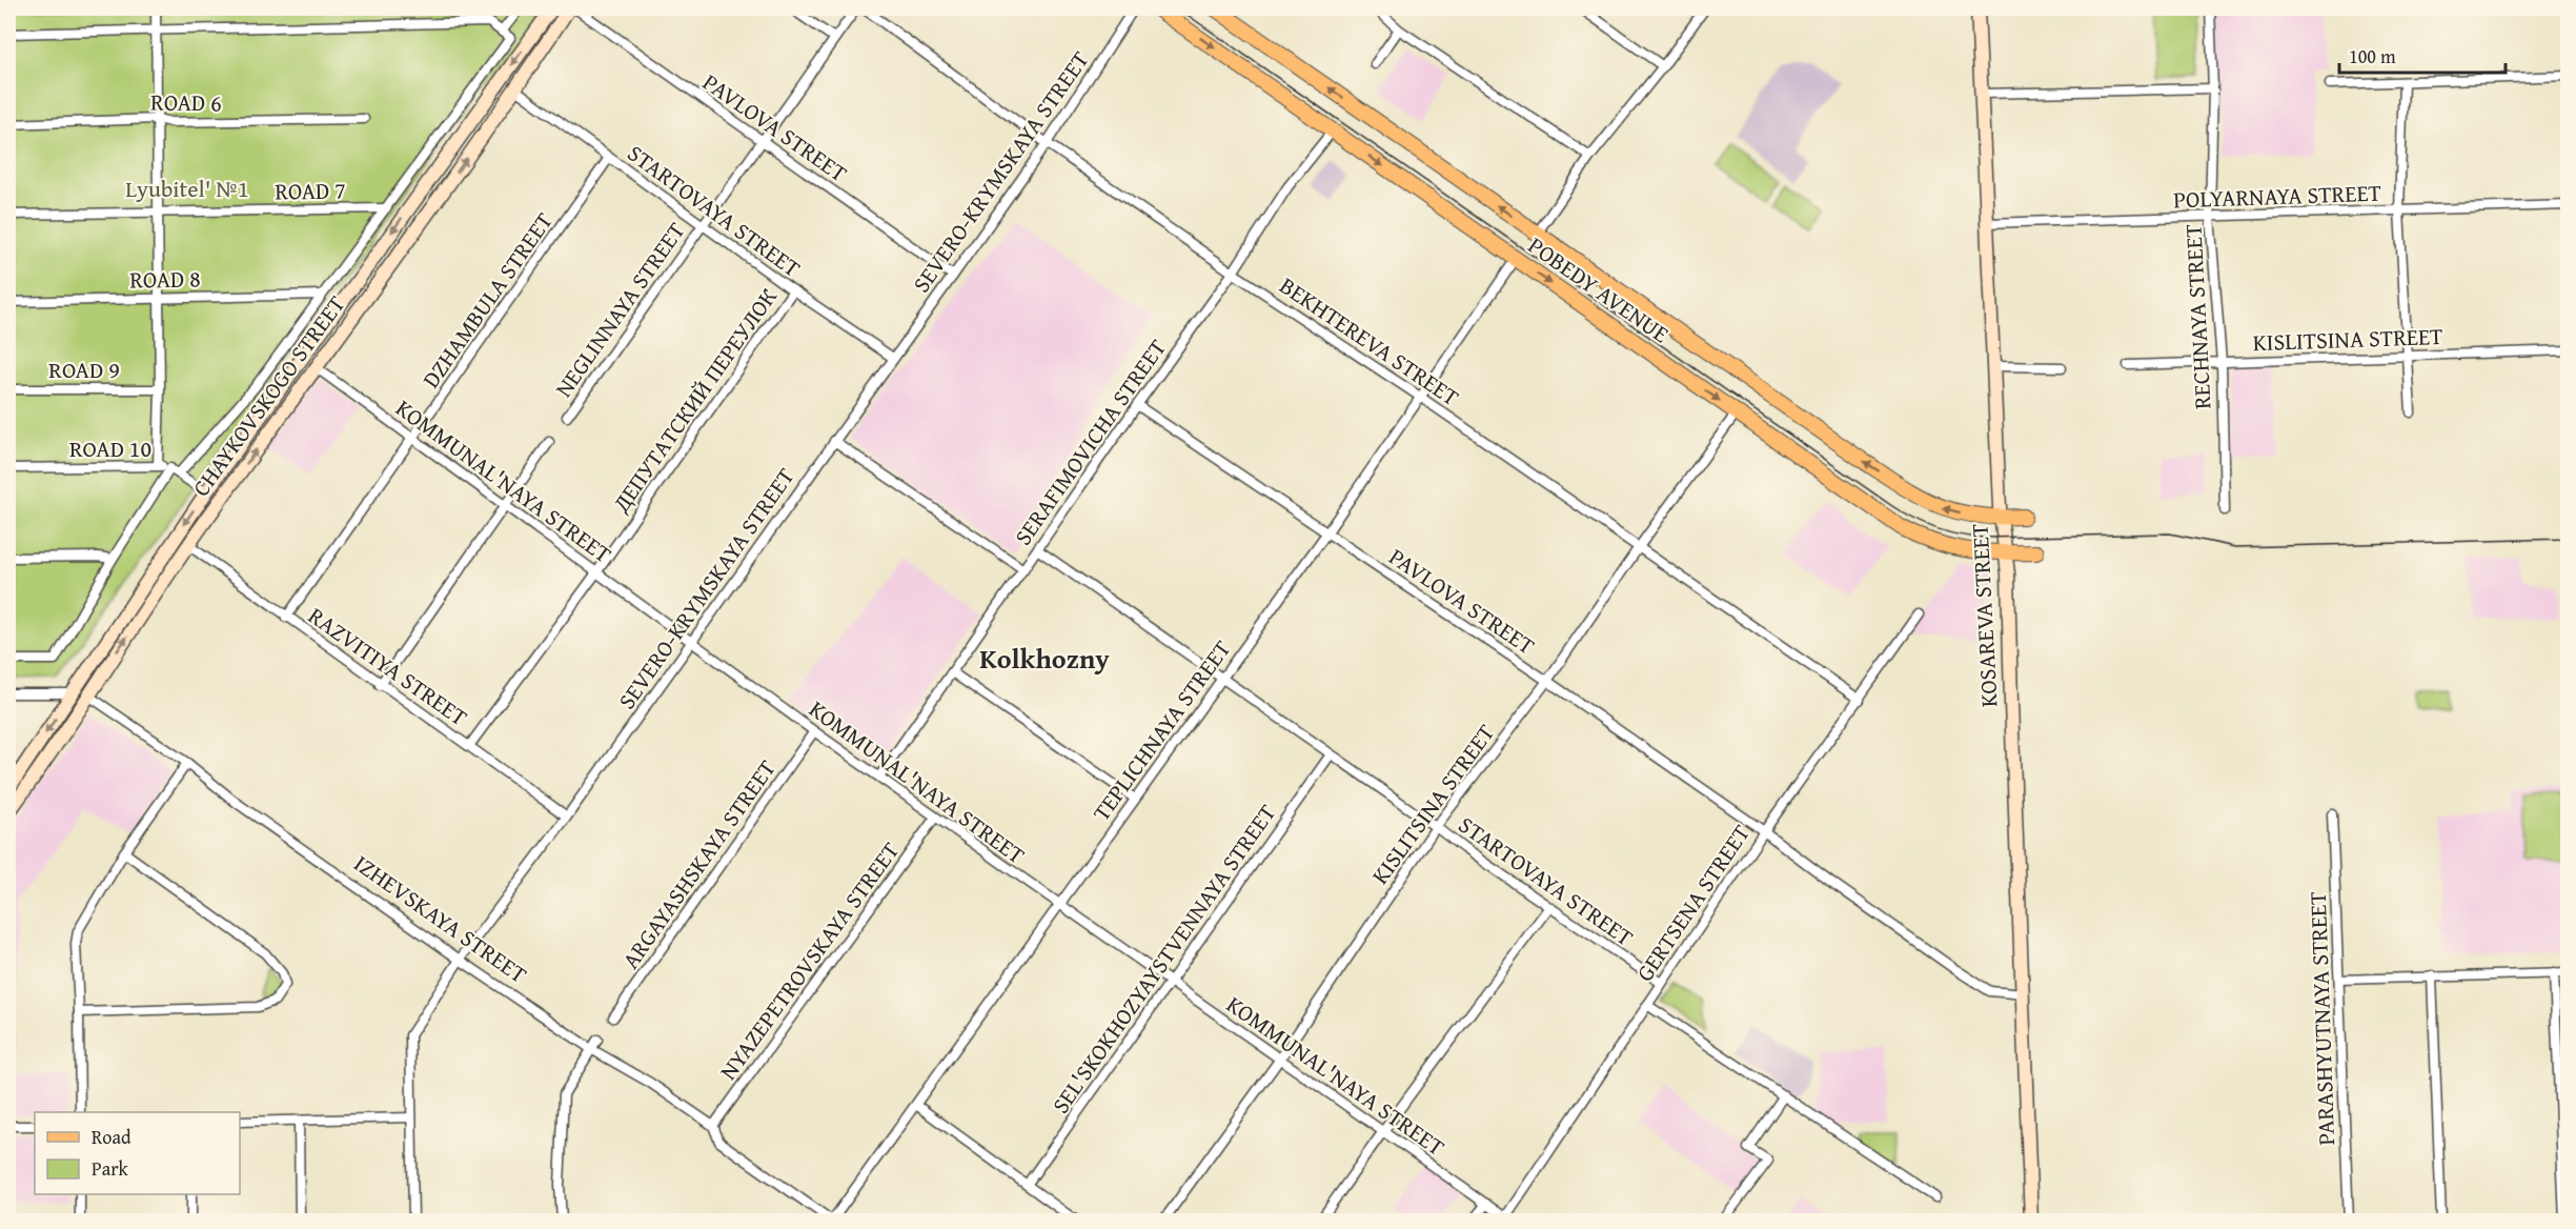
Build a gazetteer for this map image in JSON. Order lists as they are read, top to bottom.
{
  "streets": {
    "main road": [
      "POBEDY AVENUE",
      "CHAYKOVSKOGO STREET",
      "KOSAREVA STREET",
      "IZHEVSKAYA STREET"
    ],
    "street": [
      "ROAD 6",
      "PAVLOVA STREET",
      "SEVERO-KRYMSKAYA STREET",
      "ROAD 7",
      "POLYARNAYA STREET",
      "STARTOVAYA STREET",
      "ROAD 8",
      "DZHAMBULA STREET",
      "NEGLINNAYA STREET",
      "RECHNAYA STREET",
      "KISLITSINA STREET",
      "BEKHTEREVA STREET",
      "ROAD 9",
      "ДЕПУТАТСКИЙ ПЕРЕУЛОК",
      "SERAFIMOVICHA STREET",
      "ROAD 10",
      "KOMMUNAL'NAYA STREET",
      "RAZVITIYA STREET",
      "TEPLICHNAYA STREET",
      "ARGAYASHSKAYA STREET",
      "GERTSENA STREET",
      "SEL'SKOKHOZYAYSTVENNAYA STREET",
      "NYAZEPETROVSKAYA STREET",
      "PARASHYUTNAYA STREET"
    ]
  },
  "crossings": [
    ["PAVLOVA STREET", "SEVERO-KRYMSKAYA STREET"],
    ["PAVLOVA STREET", "NEGLINNAYA STREET"],
    ["PAVLOVA STREET", "KISLITSINA STREET"],
    ["PAVLOVA STREET", "SERAFIMOVICHA STREET"],
    ["PAVLOVA STREET", "KOSAREVA STREET"],
    ["PAVLOVA STREET", "TEPLICHNAYA STREET"],
    ["PAVLOVA STREET", "GERTSENA STREET"],
    ["SEVERO-KRYMSKAYA STREET", "STARTOVAYA STREET"],
    ["SEVERO-KRYMSKAYA STREET", "BEKHTEREVA STREET"],
    ["SEVERO-KRYMSKAYA STREET", "KOMMUNAL'NAYA STREET"],
    ["SEVERO-KRYMSKAYA STREET", "RAZVITIYA STREET"],
    ["SEVERO-KRYMSKAYA STREET", "IZHEVSKAYA STREET"],
    ["POLYARNAYA STREET", "RECHNAYA STREET"],
    ["POLYARNAYA STREET", "KOSAREVA STREET"],
    ["STARTOVAYA STREET", "DZHAMBULA STREET"],
    ["STARTOVAYA STREET", "NEGLINNAYA STREET"],
    ["STARTOVAYA STREET", "KISLITSINA STREET"],
    ["STARTOVAYA STREET", "CHAYKOVSKOGO STREET"],
    ["STARTOVAYA STREET", "ДЕПУТАТСКИЙ ПЕРЕУЛОК"],
    ["STARTOVAYA STREET", "SERAFIMOVICHA STREET"],
    ["STARTOVAYA STREET", "TEPLICHNAYA STREET"],
    ["STARTOVAYA STREET", "GERTSENA STREET"],
    ["STARTOVAYA STREET", "SEL'SKOKHOZYAYSTVENNAYA STREET"],
    ["POBEDY AVENUE", "KISLITSINA STREET"],
    ["POBEDY AVENUE", "SERAFIMOVICHA STREET"],
    ["POBEDY AVENUE", "KOSAREVA STREET"],
    ["POBEDY AVENUE", "TEPLICHNAYA STREET"],
    ["DZHAMBULA STREET", "KOMMUNAL'NAYA STREET"],
    ["DZHAMBULA STREET", "RAZVITIYA STREET"],
    ["RECHNAYA STREET", "KISLITSINA STREET"],
    ["KISLITSINA STREET", "BEKHTEREVA STREET"],
    ["KISLITSINA STREET", "KOMMUNAL'NAYA STREET"],
    ["BEKHTEREVA STREET", "SERAFIMOVICHA STREET"],
    ["BEKHTEREVA STREET", "TEPLICHNAYA STREET"],
    ["BEKHTEREVA STREET", "GERTSENA STREET"],
    ["CHAYKOVSKOGO STREET", "ROAD 10"],
    ["CHAYKOVSKOGO STREET", "KOMMUNAL'NAYA STREET"],
    ["CHAYKOVSKOGO STREET", "RAZVITIYA STREET"],
    ["CHAYKOVSKOGO STREET", "IZHEVSKAYA STREET"],
    ["ДЕПУТАТСКИЙ ПЕРЕУЛОК", "KOMMUNAL'NAYA STREET"],
    ["ДЕПУТАТСКИЙ ПЕРЕУЛОК", "RAZVITIYA STREET"],
    ["SERAFIMOVICHA STREET", "KOMMUNAL'NAYA STREET"],
    ["KOMMUNAL'NAYA STREET", "TEPLICHNAYA STREET"],
    ["KOMMUNAL'NAYA STREET", "ARGAYASHSKAYA STREET"],
    ["KOMMUNAL'NAYA STREET", "GERTSENA STREET"],
    ["KOMMUNAL'NAYA STREET", "SEL'SKOKHOZYAYSTVENNAYA STREET"],
    ["KOMMUNAL'NAYA STREET", "NYAZEPETROVSKAYA STREET"],
    ["TEPLICHNAYA STREET", "IZHEVSKAYA STREET"],
    ["IZHEVSKAYA STREET", "NYAZEPETROVSKAYA STREET"]
  ],
  "districts": ["Kolkhozny"],
  "parks": ["Lyubitel' №1"],
  "legend": ["Road", "Park"],
  "scale_bar": "100 m"
}
